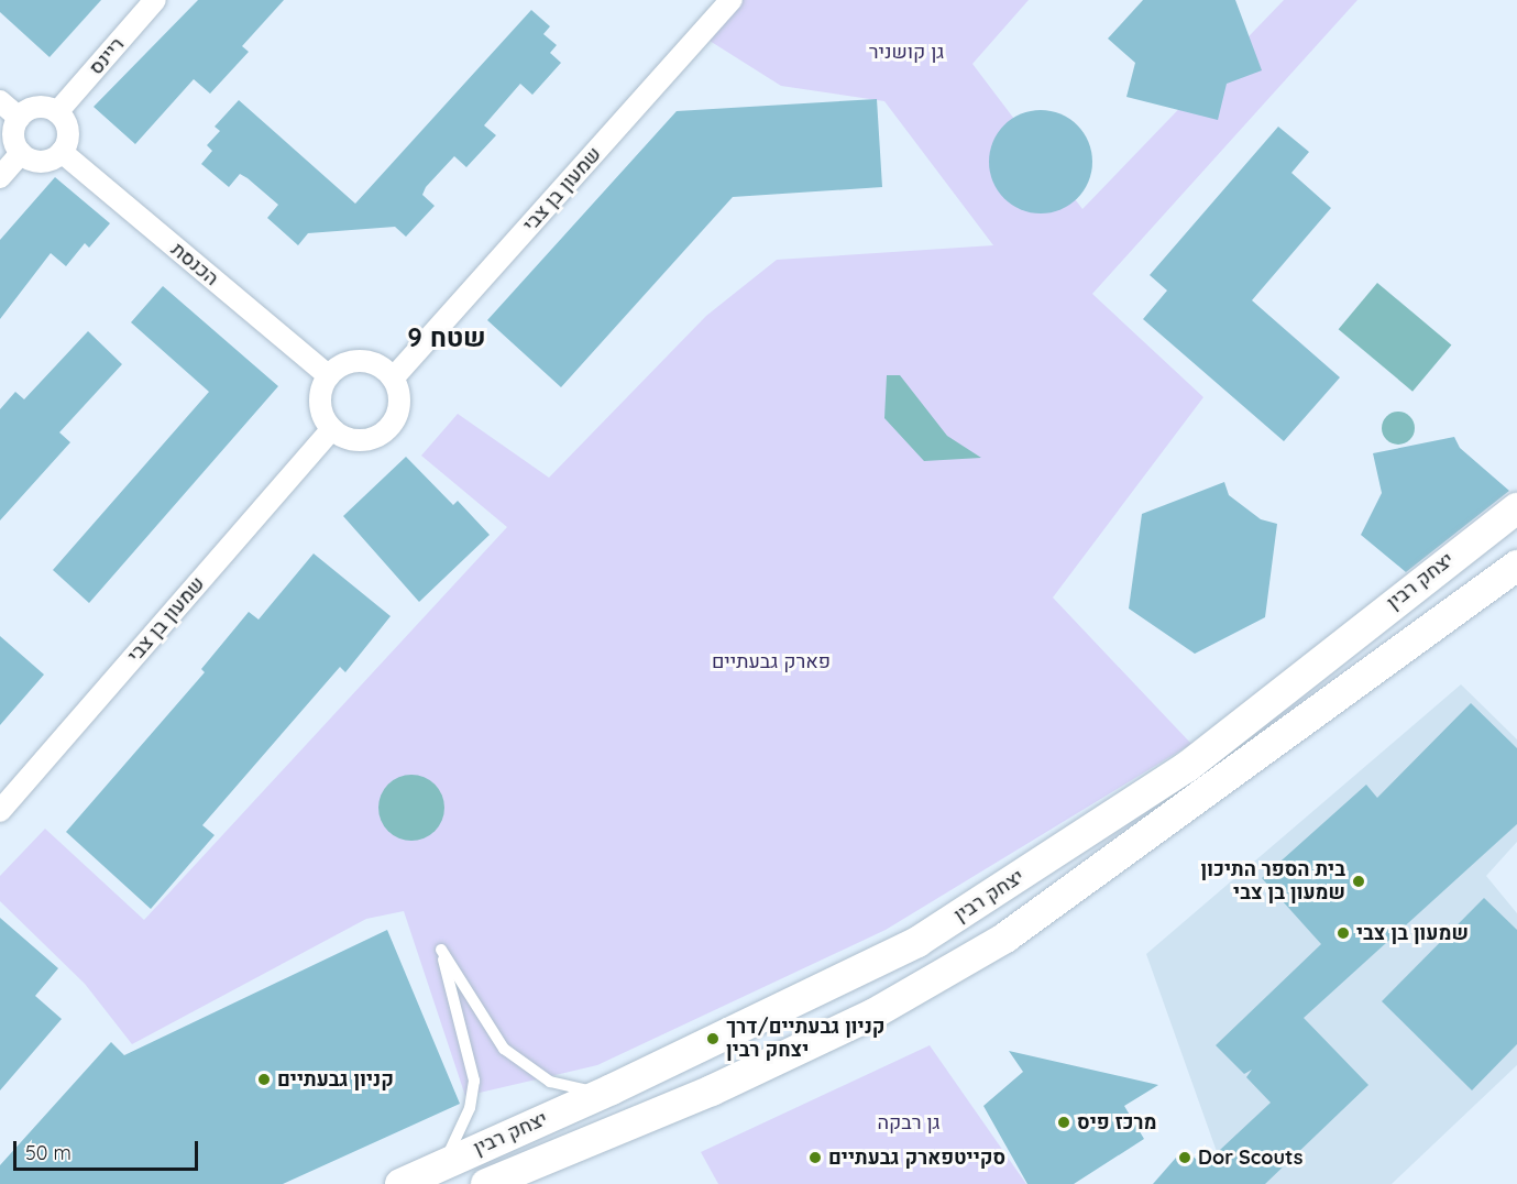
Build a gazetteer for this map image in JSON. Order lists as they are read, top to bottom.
{
  "streets": {
    "main road": ["יצחק רבין"],
    "street": ["ריינס", "שמעון בן צבי", "הכנסת"]
  },
  "crossings": [
    ["ריינס", "הכנסת"],
    ["שמעון בן צבי", "הכנסת"]
  ],
  "districts": ["שטח 9"],
  "parks": ["גן קושניר", "פארק גבעתיים", "גן רבקה"],
  "places": [
    "בית הספר התיכון שמעון בן צבי",
    "שמעון בן צבי",
    "קניון גבעתיים/דרך יצחק רבין",
    "קניון גבעתיים",
    "מרכז פיס",
    "סקייטפארק גבעתיים",
    "Dor Scouts"
  ],
  "scale_bar": "50 m"
}
